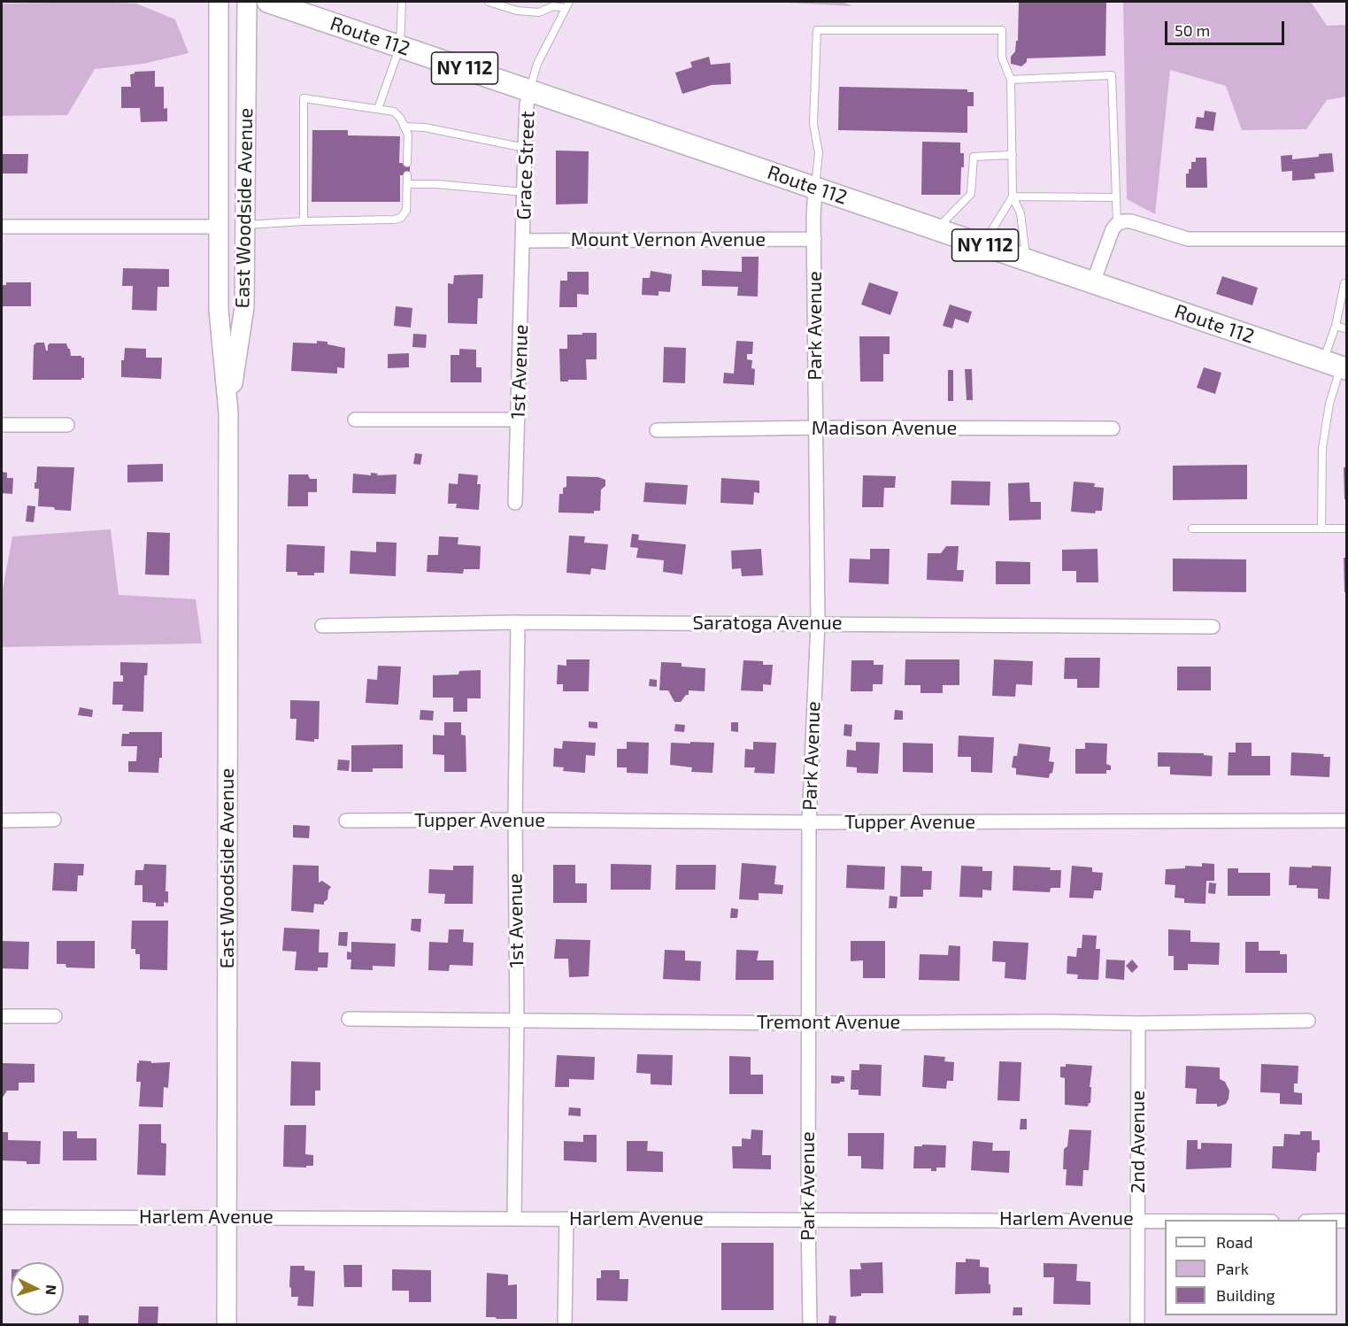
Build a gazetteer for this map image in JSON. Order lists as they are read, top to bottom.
{
  "streets": {
    "main road": ["Route 112", "NY 112", "East Woodside Avenue"],
    "street": [
      "Grace Street",
      "Mount Vernon Avenue",
      "Park Avenue",
      "1st Avenue",
      "Madison Avenue",
      "Saratoga Avenue",
      "Tupper Avenue",
      "Tremont Avenue",
      "2nd Avenue",
      "Harlem Avenue"
    ]
  },
  "crossings": [
    ["Route 112", "Grace Street"],
    ["Route 112", "Park Avenue"],
    ["Grace Street", "Mount Vernon Avenue"],
    ["Grace Street", "1st Avenue"],
    ["East Woodside Avenue", "Harlem Avenue"],
    ["Mount Vernon Avenue", "Park Avenue"],
    ["Mount Vernon Avenue", "1st Avenue"],
    ["Park Avenue", "Madison Avenue"],
    ["Park Avenue", "Saratoga Avenue"],
    ["Park Avenue", "Tupper Avenue"],
    ["Park Avenue", "Tremont Avenue"],
    ["Park Avenue", "Harlem Avenue"],
    ["1st Avenue", "Saratoga Avenue"],
    ["1st Avenue", "Tupper Avenue"],
    ["1st Avenue", "Tremont Avenue"],
    ["1st Avenue", "Harlem Avenue"],
    ["Tremont Avenue", "2nd Avenue"],
    ["2nd Avenue", "Harlem Avenue"]
  ],
  "legend": ["Road", "Park", "Building"],
  "scale_bar": "50 m",
  "north": "right"
}
